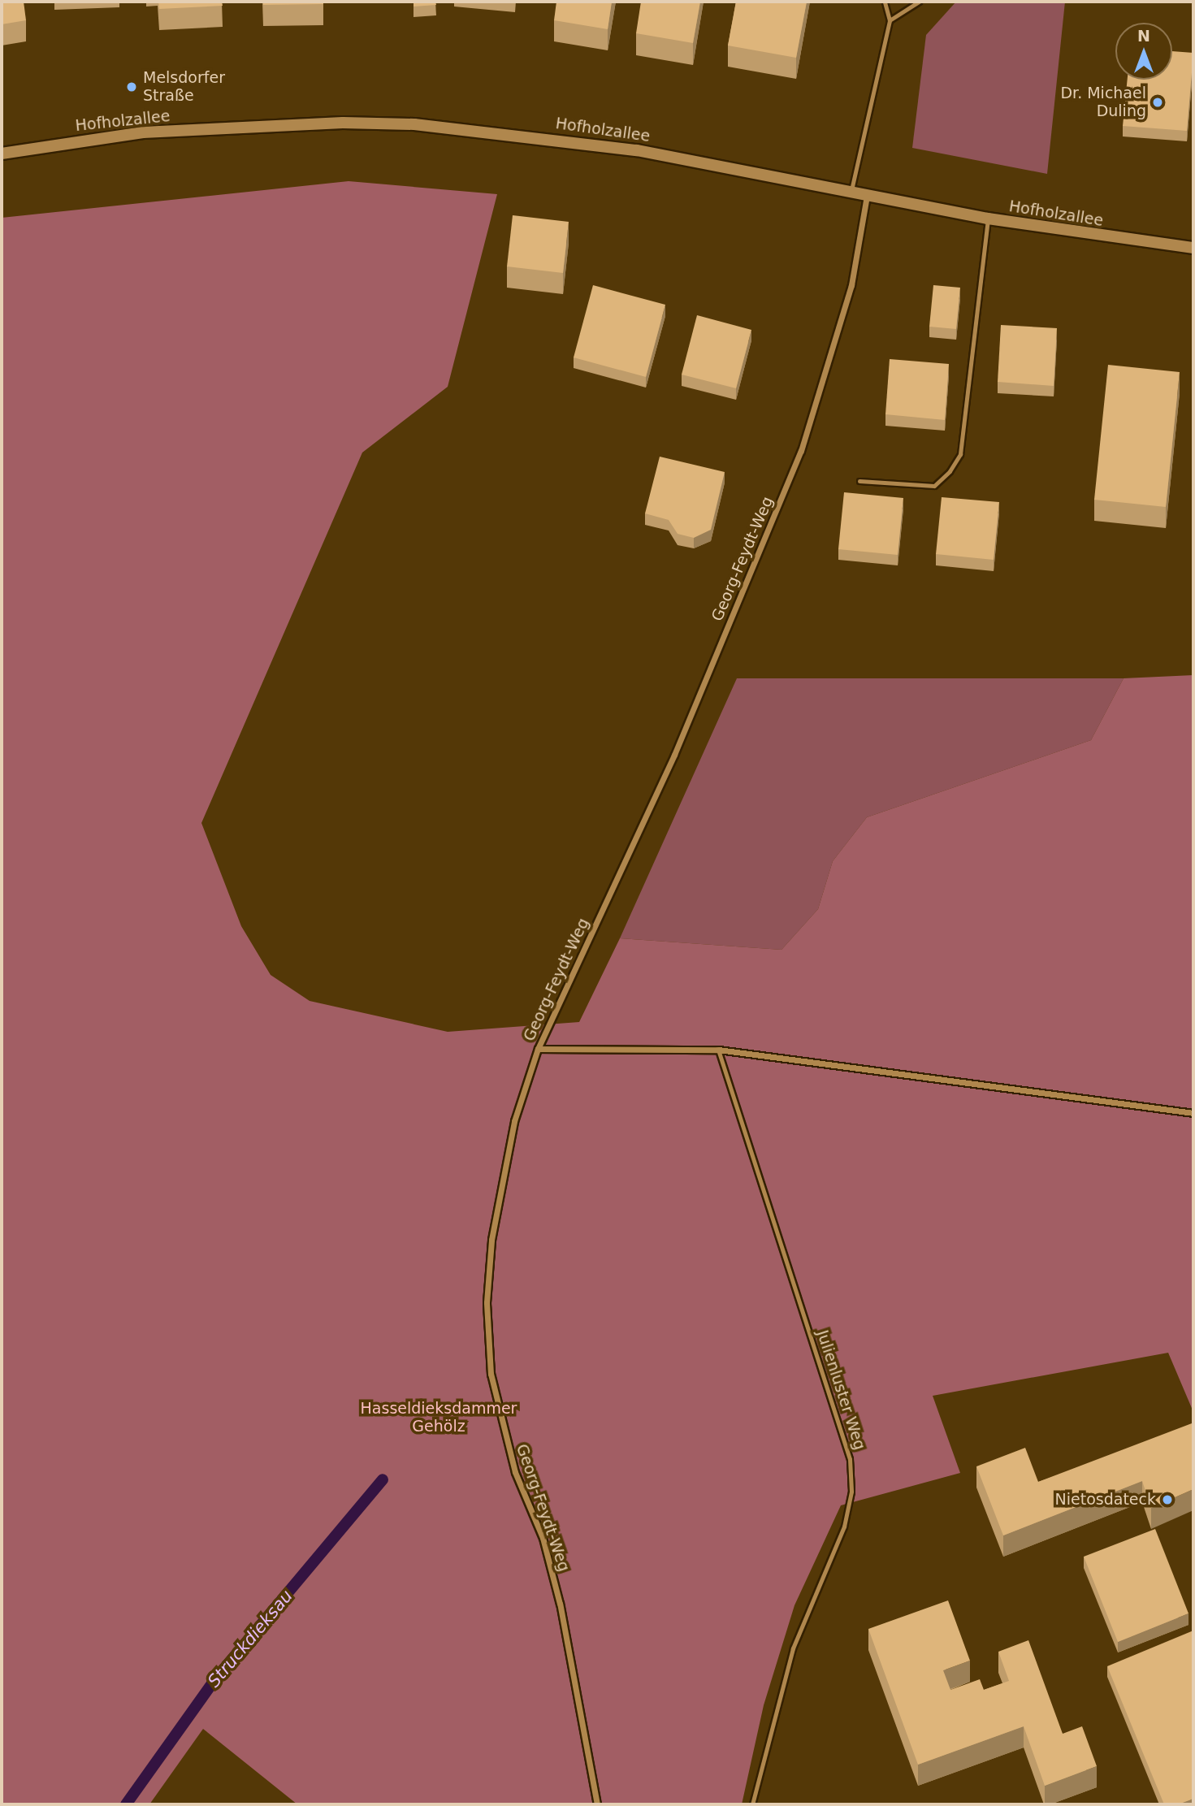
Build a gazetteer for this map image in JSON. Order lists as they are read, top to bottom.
{
  "streets": {
    "street": ["Hofholzallee", "Georg-Feydt-Weg"],
    "lane": ["Julienluster Weg"]
  },
  "crossings": [
    ["Hofholzallee", "Georg-Feydt-Weg"]
  ],
  "water": ["Struckdieksau"],
  "parks": ["Hasseldieksdammer Gehölz"],
  "places": ["Melsdorfer Straße", "Dr. Michael Duling", "Nietosdateck"],
  "north": "top"
}
